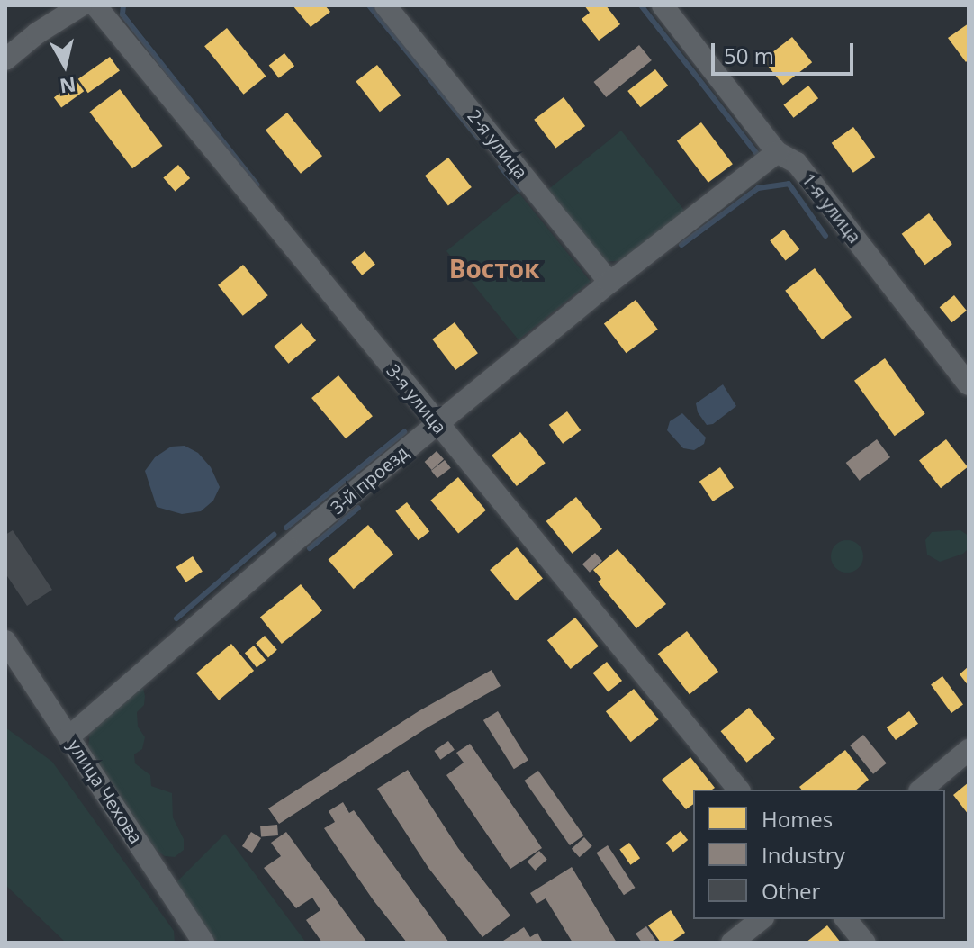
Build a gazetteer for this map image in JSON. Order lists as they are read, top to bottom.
{
  "streets": {
    "street": [
      "2-я улица",
      "1-я улица",
      "3-я улица",
      "3-й проезд",
      "улица Чехова"
    ]
  },
  "crossings": [
    ["2-я улица", "3-й проезд"],
    ["1-я улица", "3-й проезд"],
    ["3-я улица", "3-й проезд"],
    ["3-й проезд", "улица Чехова"]
  ],
  "districts": ["Восток"],
  "legend": ["Homes", "Industry", "Other"],
  "scale_bar": "50 m",
  "north": "bottom"
}
